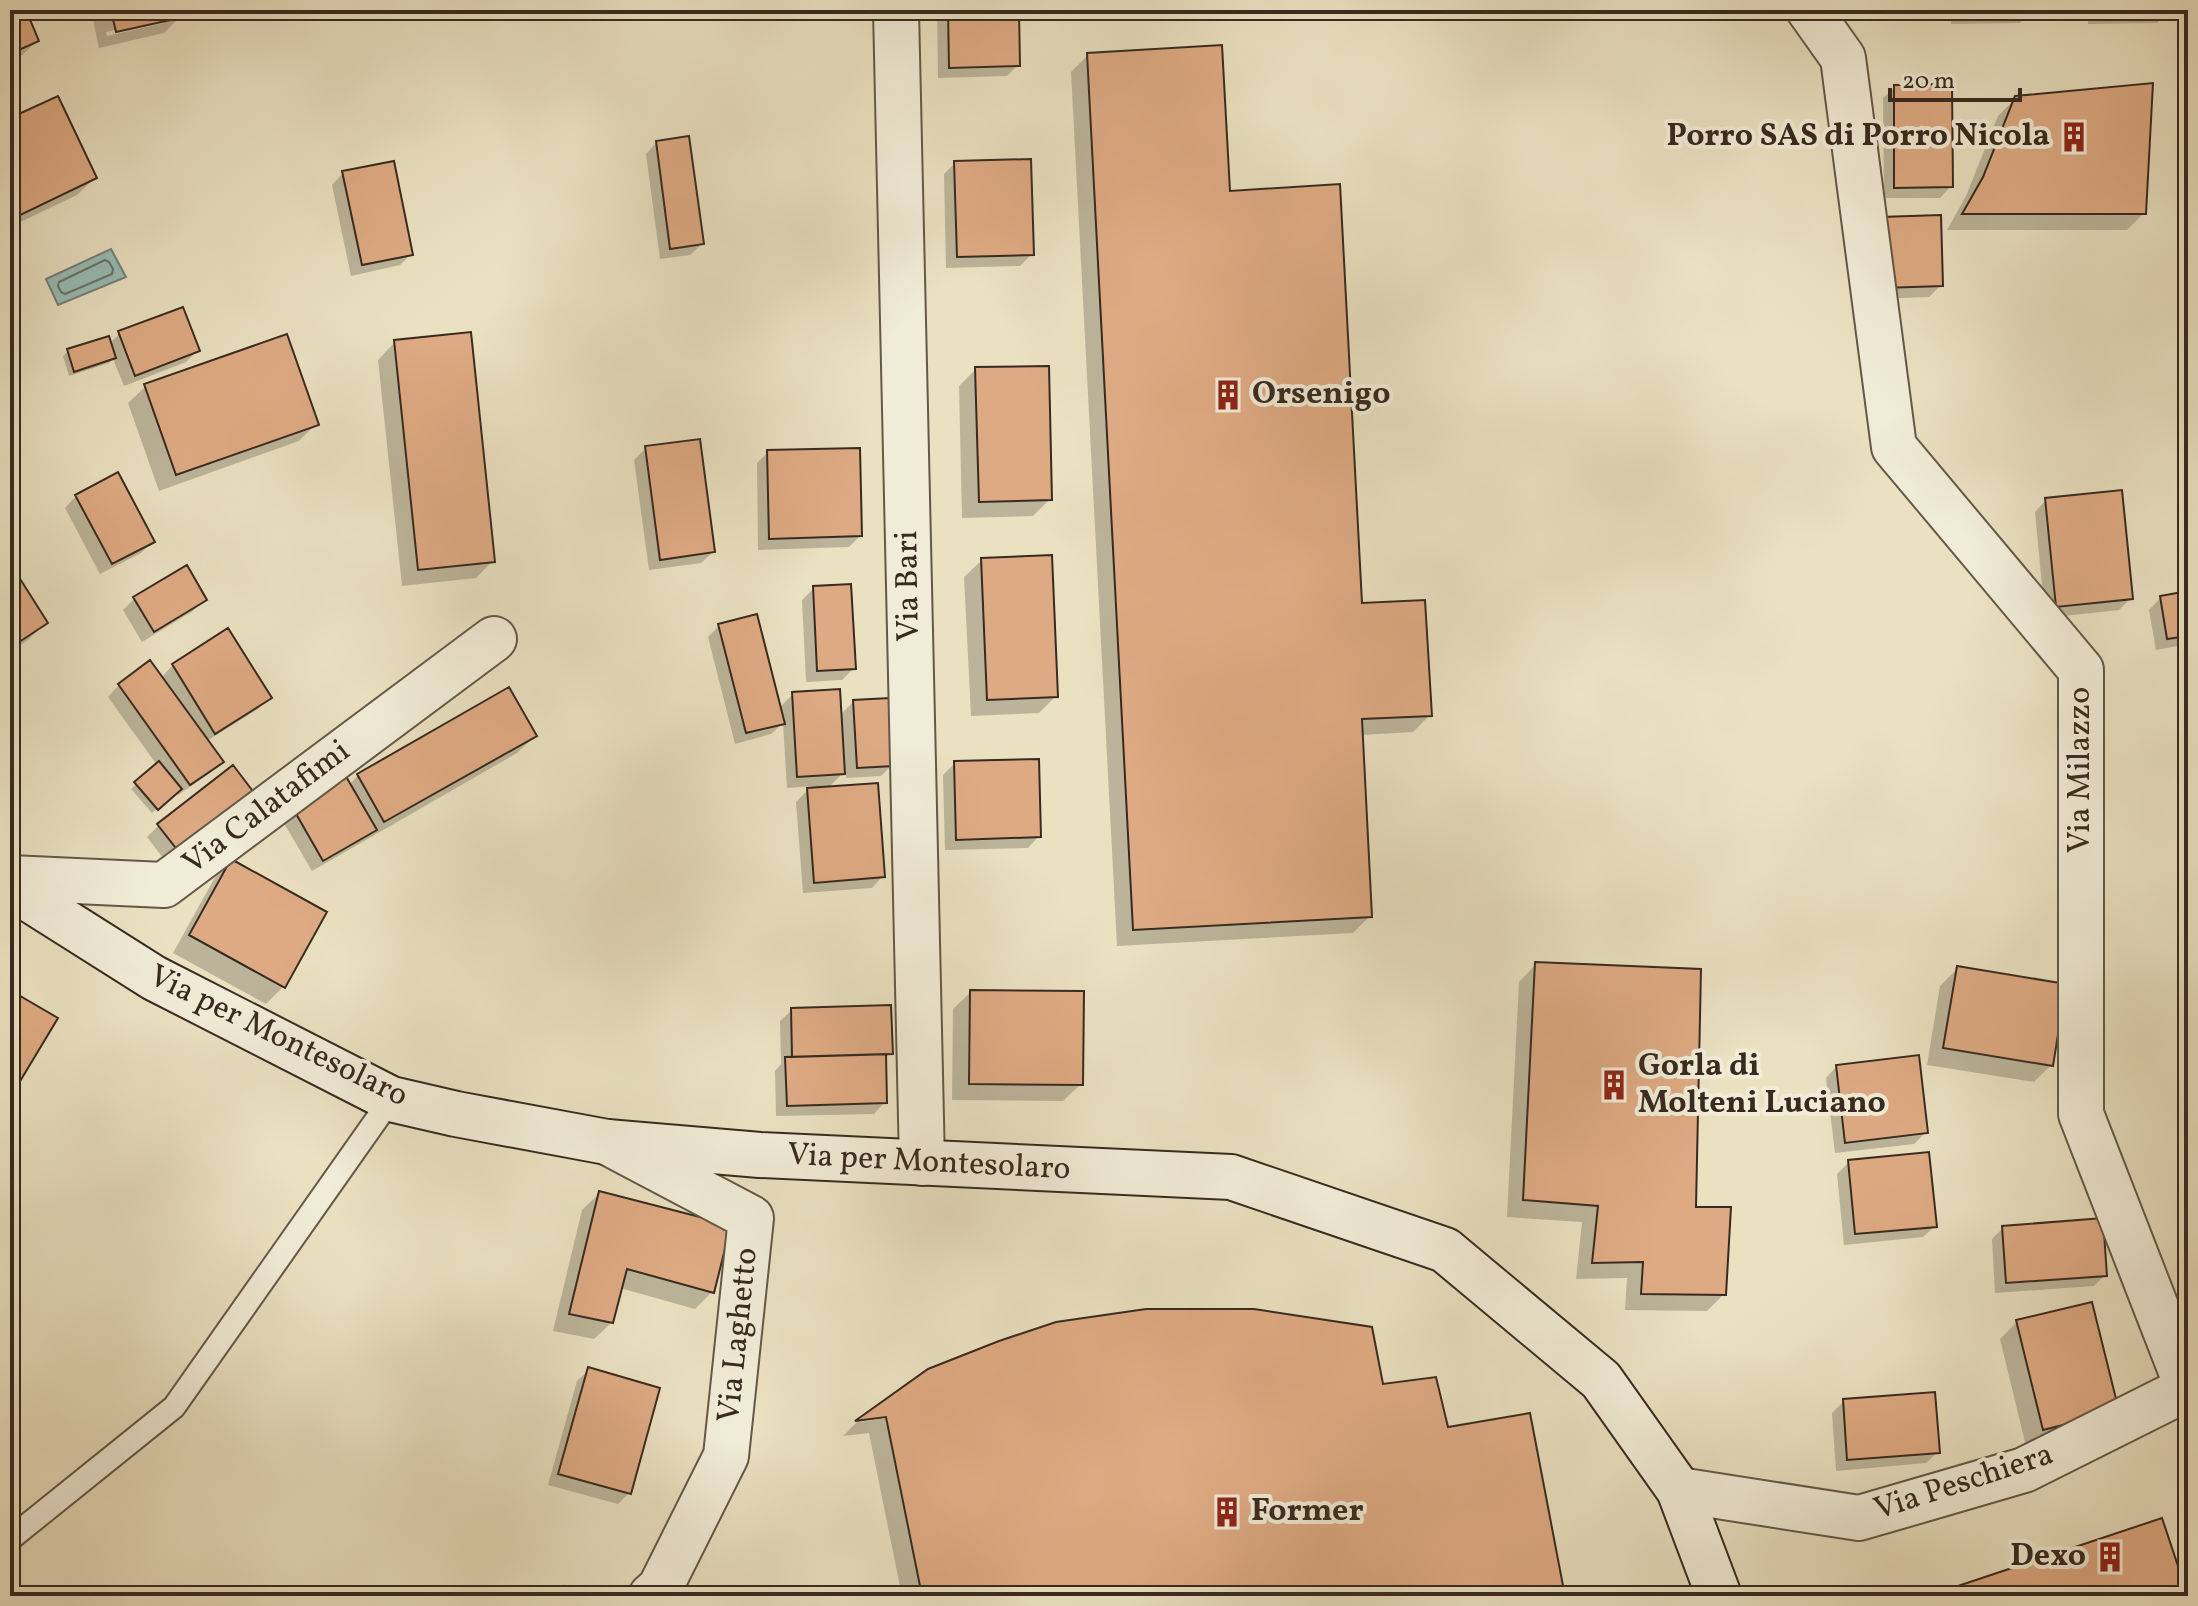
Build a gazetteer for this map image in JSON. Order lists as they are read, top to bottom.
{
  "streets": {
    "street": [
      "Via Bari",
      "Via Milazzo",
      "Via Calatafimi",
      "Via per Montesolaro",
      "Via Laghetto",
      "Via Peschiera"
    ]
  },
  "crossings": [
    ["Via Bari", "Via per Montesolaro"],
    ["Via Milazzo", "Via Peschiera"],
    ["Via per Montesolaro", "Via Laghetto"],
    ["Via per Montesolaro", "Via Peschiera"]
  ],
  "places": {
    "building": [
      "Porro SAS di Porro Nicola",
      "Orsenigo",
      "Gorla di Molteni Luciano",
      "Former",
      "Dexo"
    ]
  },
  "scale_bar": "20 m"
}
